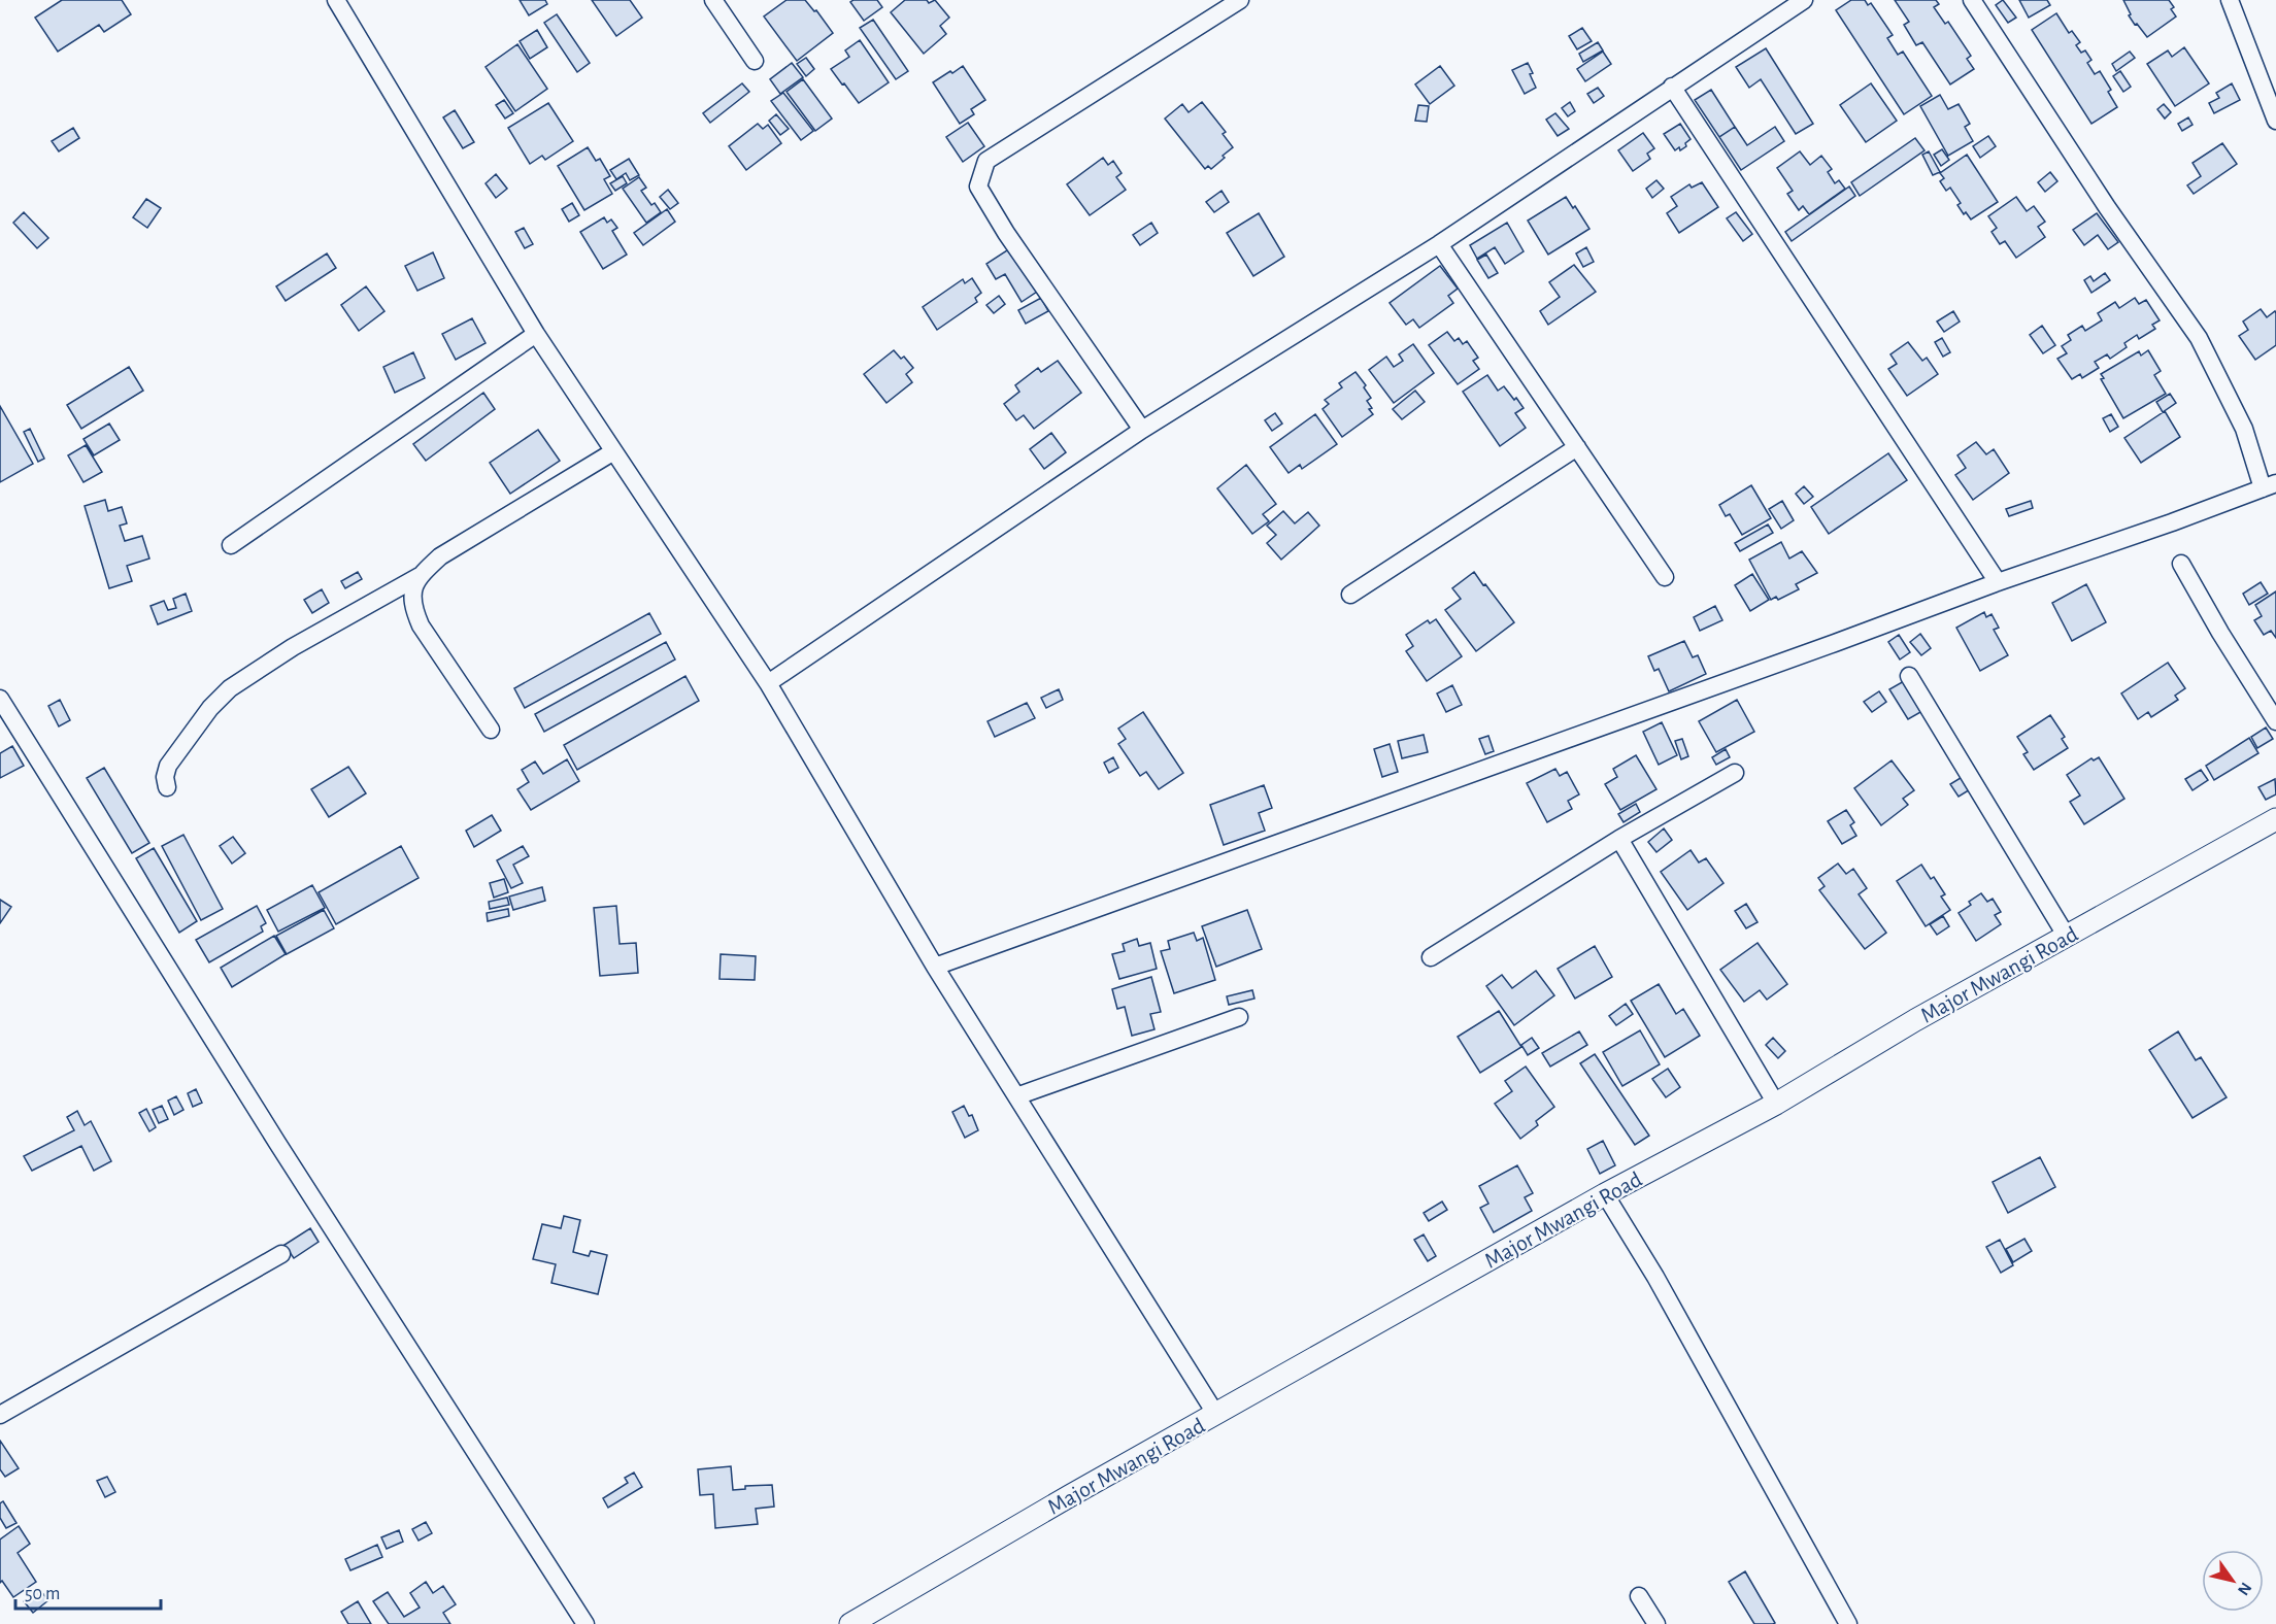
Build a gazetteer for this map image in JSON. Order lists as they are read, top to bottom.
{
  "streets": {
    "street": ["Major Mwangi Road"]
  },
  "scale_bar": "50 m",
  "north": "bottom right"
}
